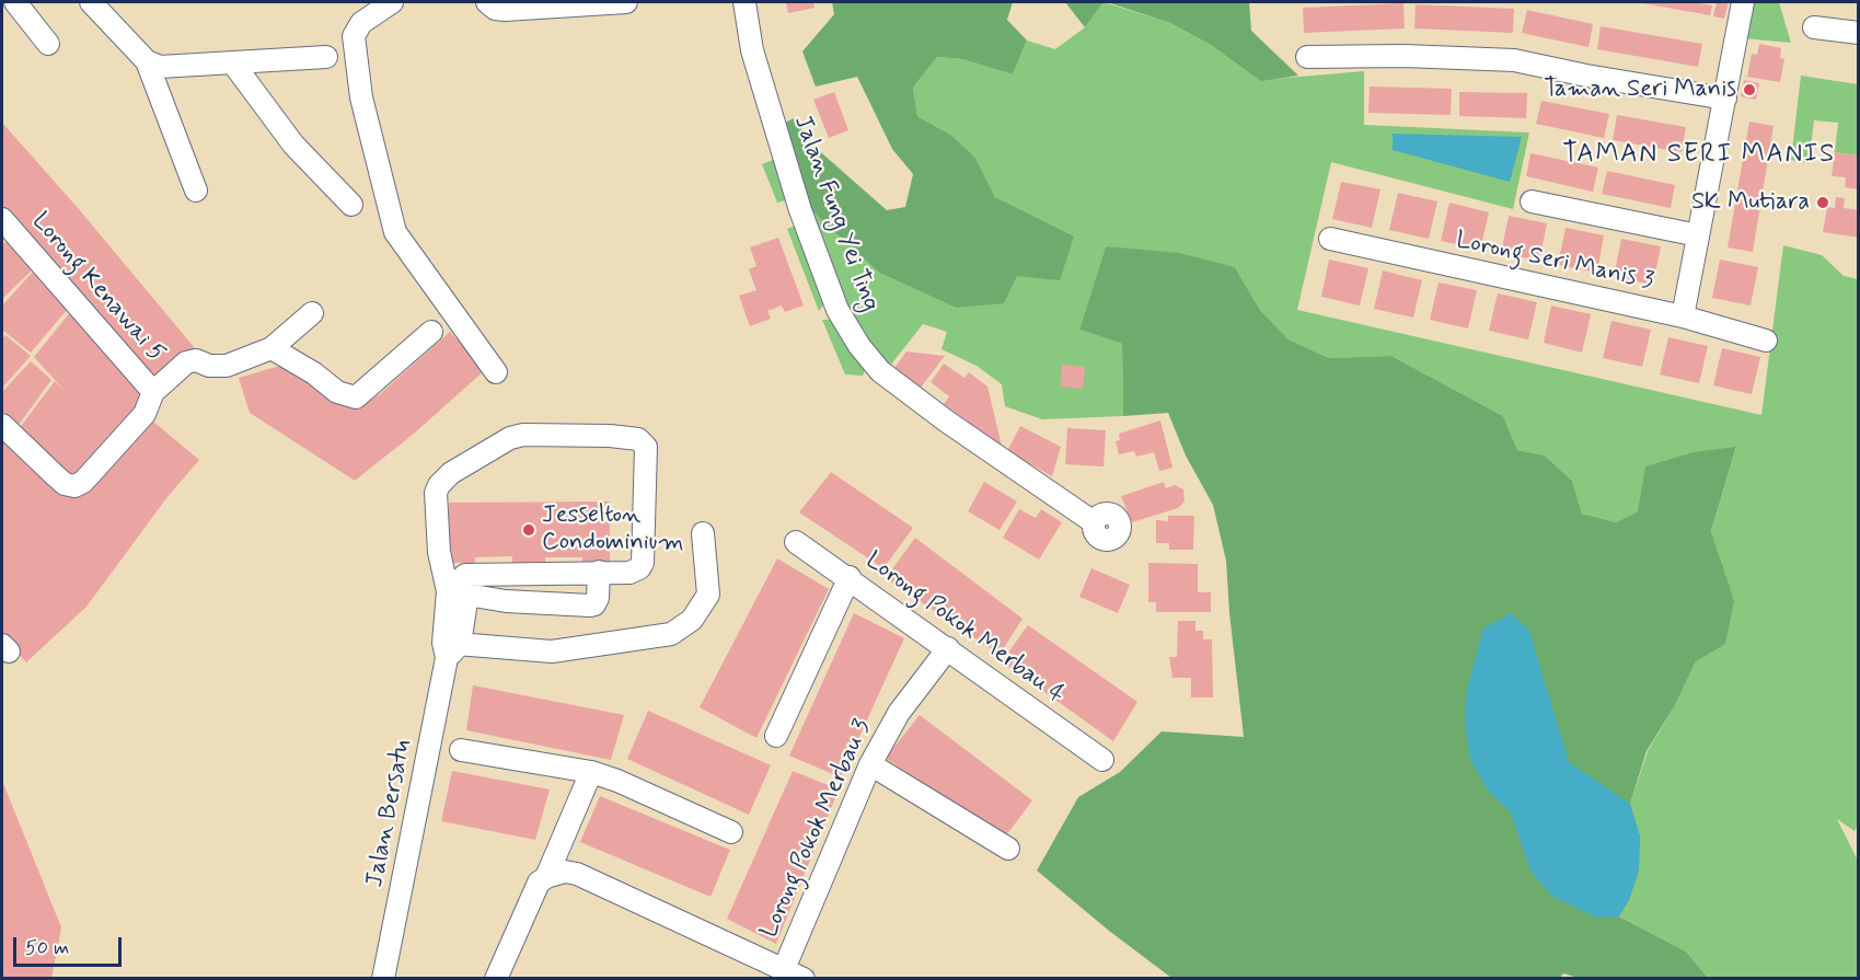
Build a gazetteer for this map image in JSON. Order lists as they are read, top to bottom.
{
  "streets": {
    "street": [
      "Jalan Fung Yei Ting",
      "Lorong Seri Manis 3",
      "Lorong Kenawai 5",
      "Lorong Pokok Merbau 4",
      "Jalan Bersatu",
      "Lorong Pokok Merbau 3"
    ]
  },
  "crossings": [
    ["Lorong Pokok Merbau 4", "Lorong Pokok Merbau 3"]
  ],
  "districts": ["TAMAN SERI MANIS"],
  "places": ["Taman Seri Manis", "SK Mutiara", "Jesselton Condominium"],
  "scale_bar": "50 m"
}
